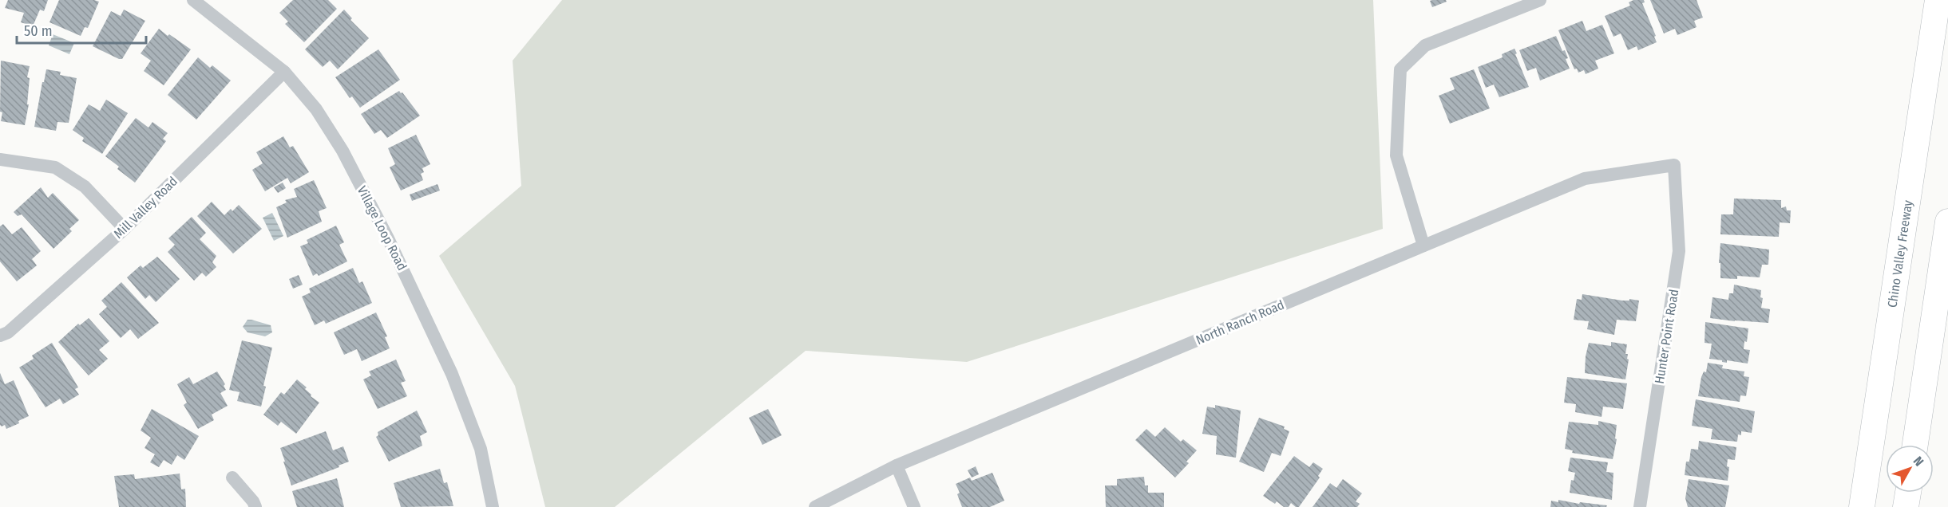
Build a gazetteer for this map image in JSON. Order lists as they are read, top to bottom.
{
  "streets": {
    "highway": ["Chino Valley Freeway"],
    "street": [
      "Mill Valley Road",
      "Village Loop Road",
      "North Ranch Road",
      "Hunter Point Road"
    ]
  },
  "crossings": [
    ["Mill Valley Road", "Village Loop Road"],
    ["North Ranch Road", "Hunter Point Road"]
  ],
  "scale_bar": "50 m",
  "north": "top right"
}
